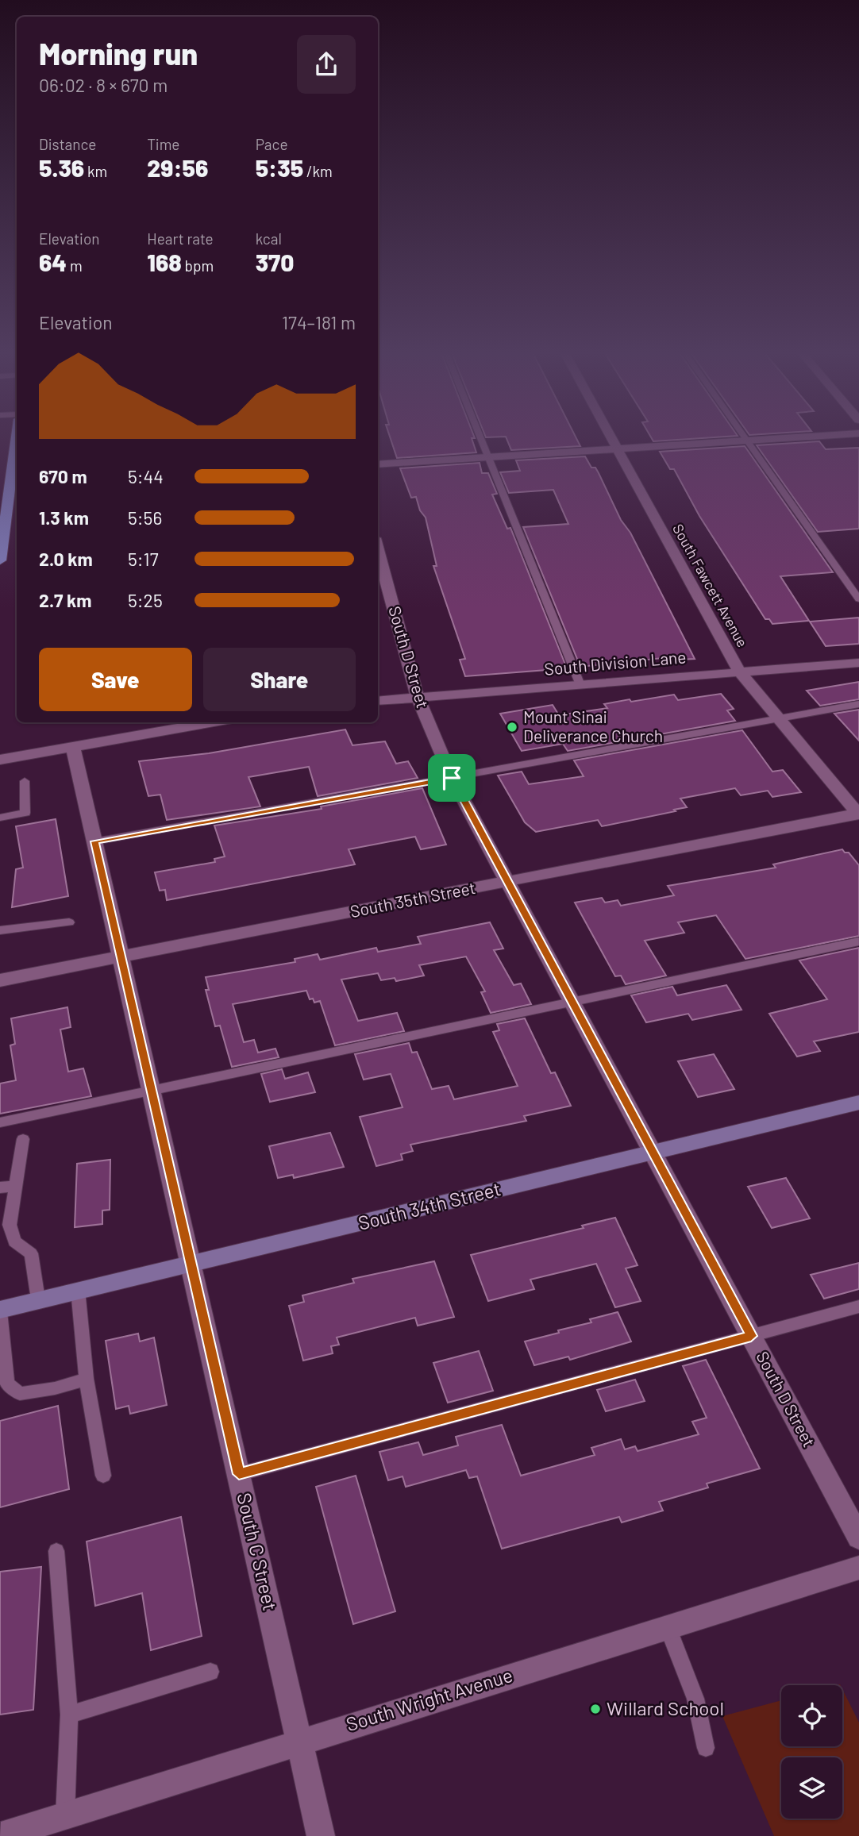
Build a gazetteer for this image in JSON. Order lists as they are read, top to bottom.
{
  "streets": {
    "street": [
      "South Fawcett Avenue",
      "South D Street",
      "South Division Lane",
      "South 35th Street",
      "South 34th Street",
      "South C Street",
      "South Wright Avenue"
    ]
  },
  "crossings": [
    ["South Fawcett Avenue", "South Division Lane"],
    ["South Fawcett Avenue", "South 35th Street"],
    ["South D Street", "South Division Lane"],
    ["South D Street", "South 35th Street"],
    ["South D Street", "South 34th Street"],
    ["South 35th Street", "South C Street"],
    ["South 34th Street", "South C Street"],
    ["South C Street", "South Wright Avenue"]
  ],
  "places": ["Mount Sinai Deliverance Church", "Willard School"],
  "page": {
    "heading": ["Morning run", "06:02 · 8 × 670 m"],
    "stats": [
      ["Distance", "5.36 km"],
      ["Time", "29:56"],
      ["Pace", "5:35 /km"],
      ["Elevation", "64 m"],
      ["Heart rate", "168 bpm"],
      ["kcal", "370"]
    ],
    "chart": ["Elevation", "174–181 m"],
    "list": [
      {
        "name": "670 m",
        "note": "5:44"
      },
      {
        "name": "1.3 km",
        "note": "5:56"
      },
      {
        "name": "2.0 km",
        "note": "5:17"
      },
      {
        "name": "2.7 km",
        "note": "5:25"
      }
    ],
    "buttons": ["Save", "Share"]
  }
}
